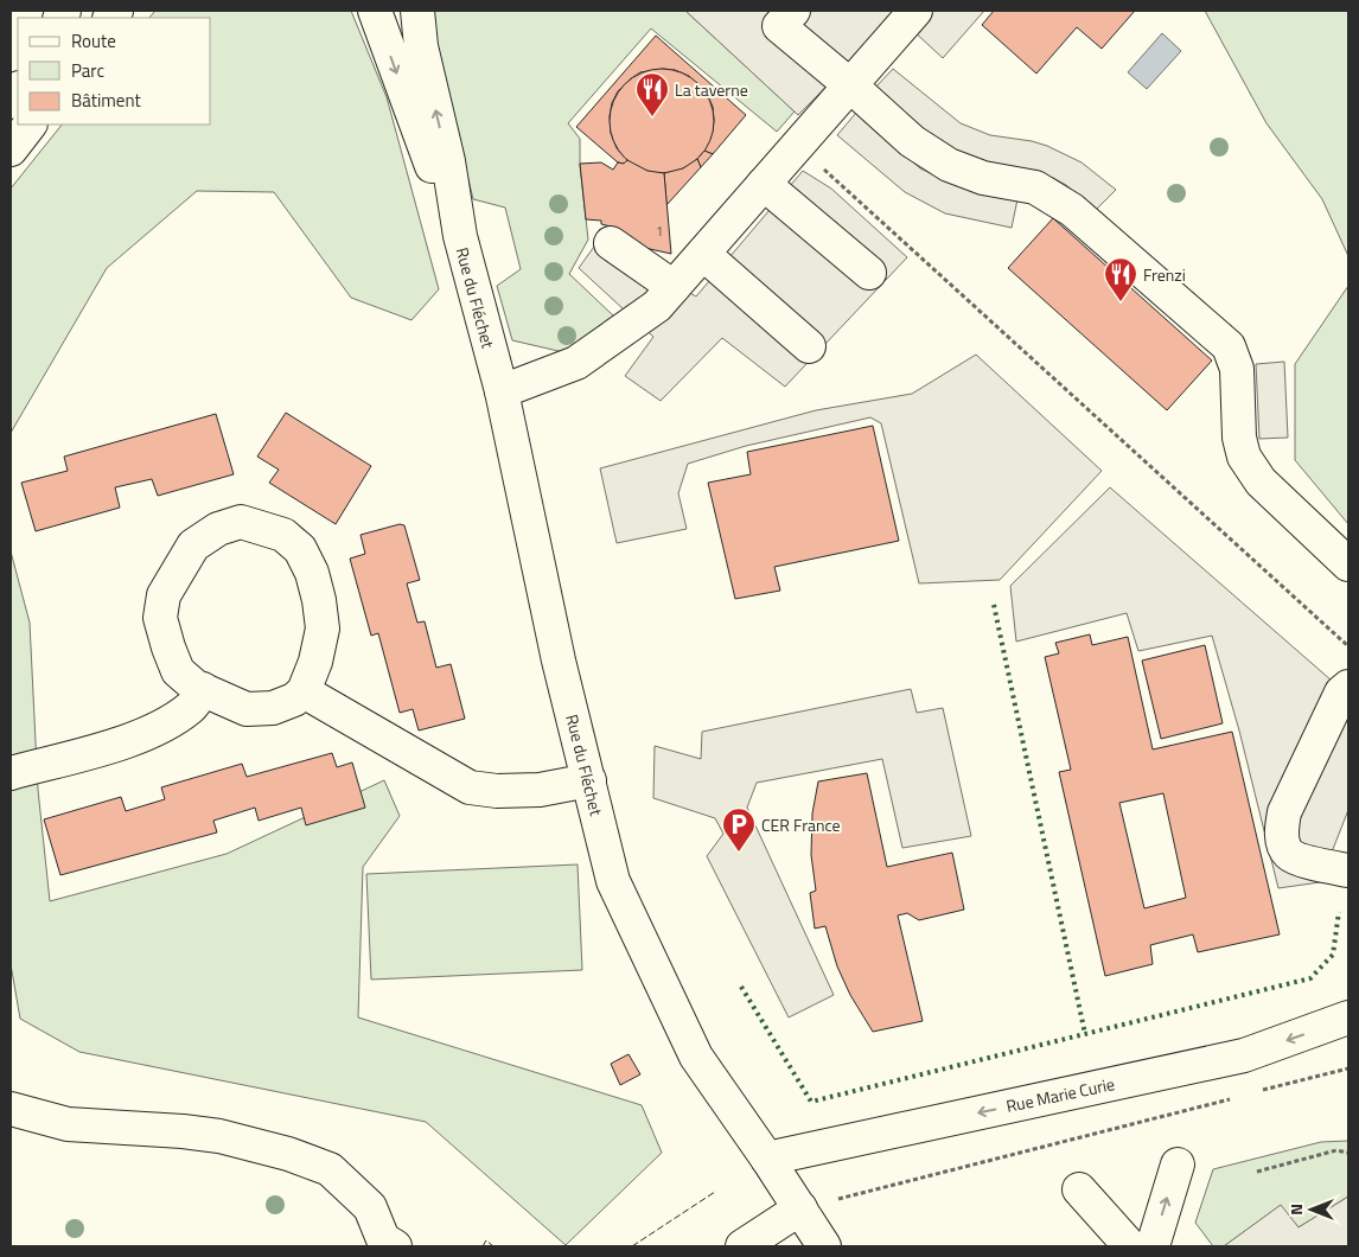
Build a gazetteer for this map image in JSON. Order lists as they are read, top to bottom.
{
  "streets": {
    "main road": ["Rue du Fléchet", "Rue Marie Curie"]
  },
  "crossings": [
    ["Rue du Fléchet", "Rue Marie Curie"]
  ],
  "one_way": ["Rue Marie Curie"],
  "places": {
    "restaurant": ["La taverne", "Frenzi"],
    "parking": ["CER France"]
  },
  "house_numbers": ["1"],
  "legend": ["Route", "Parc", "Bâtiment"],
  "north": "left"
}
